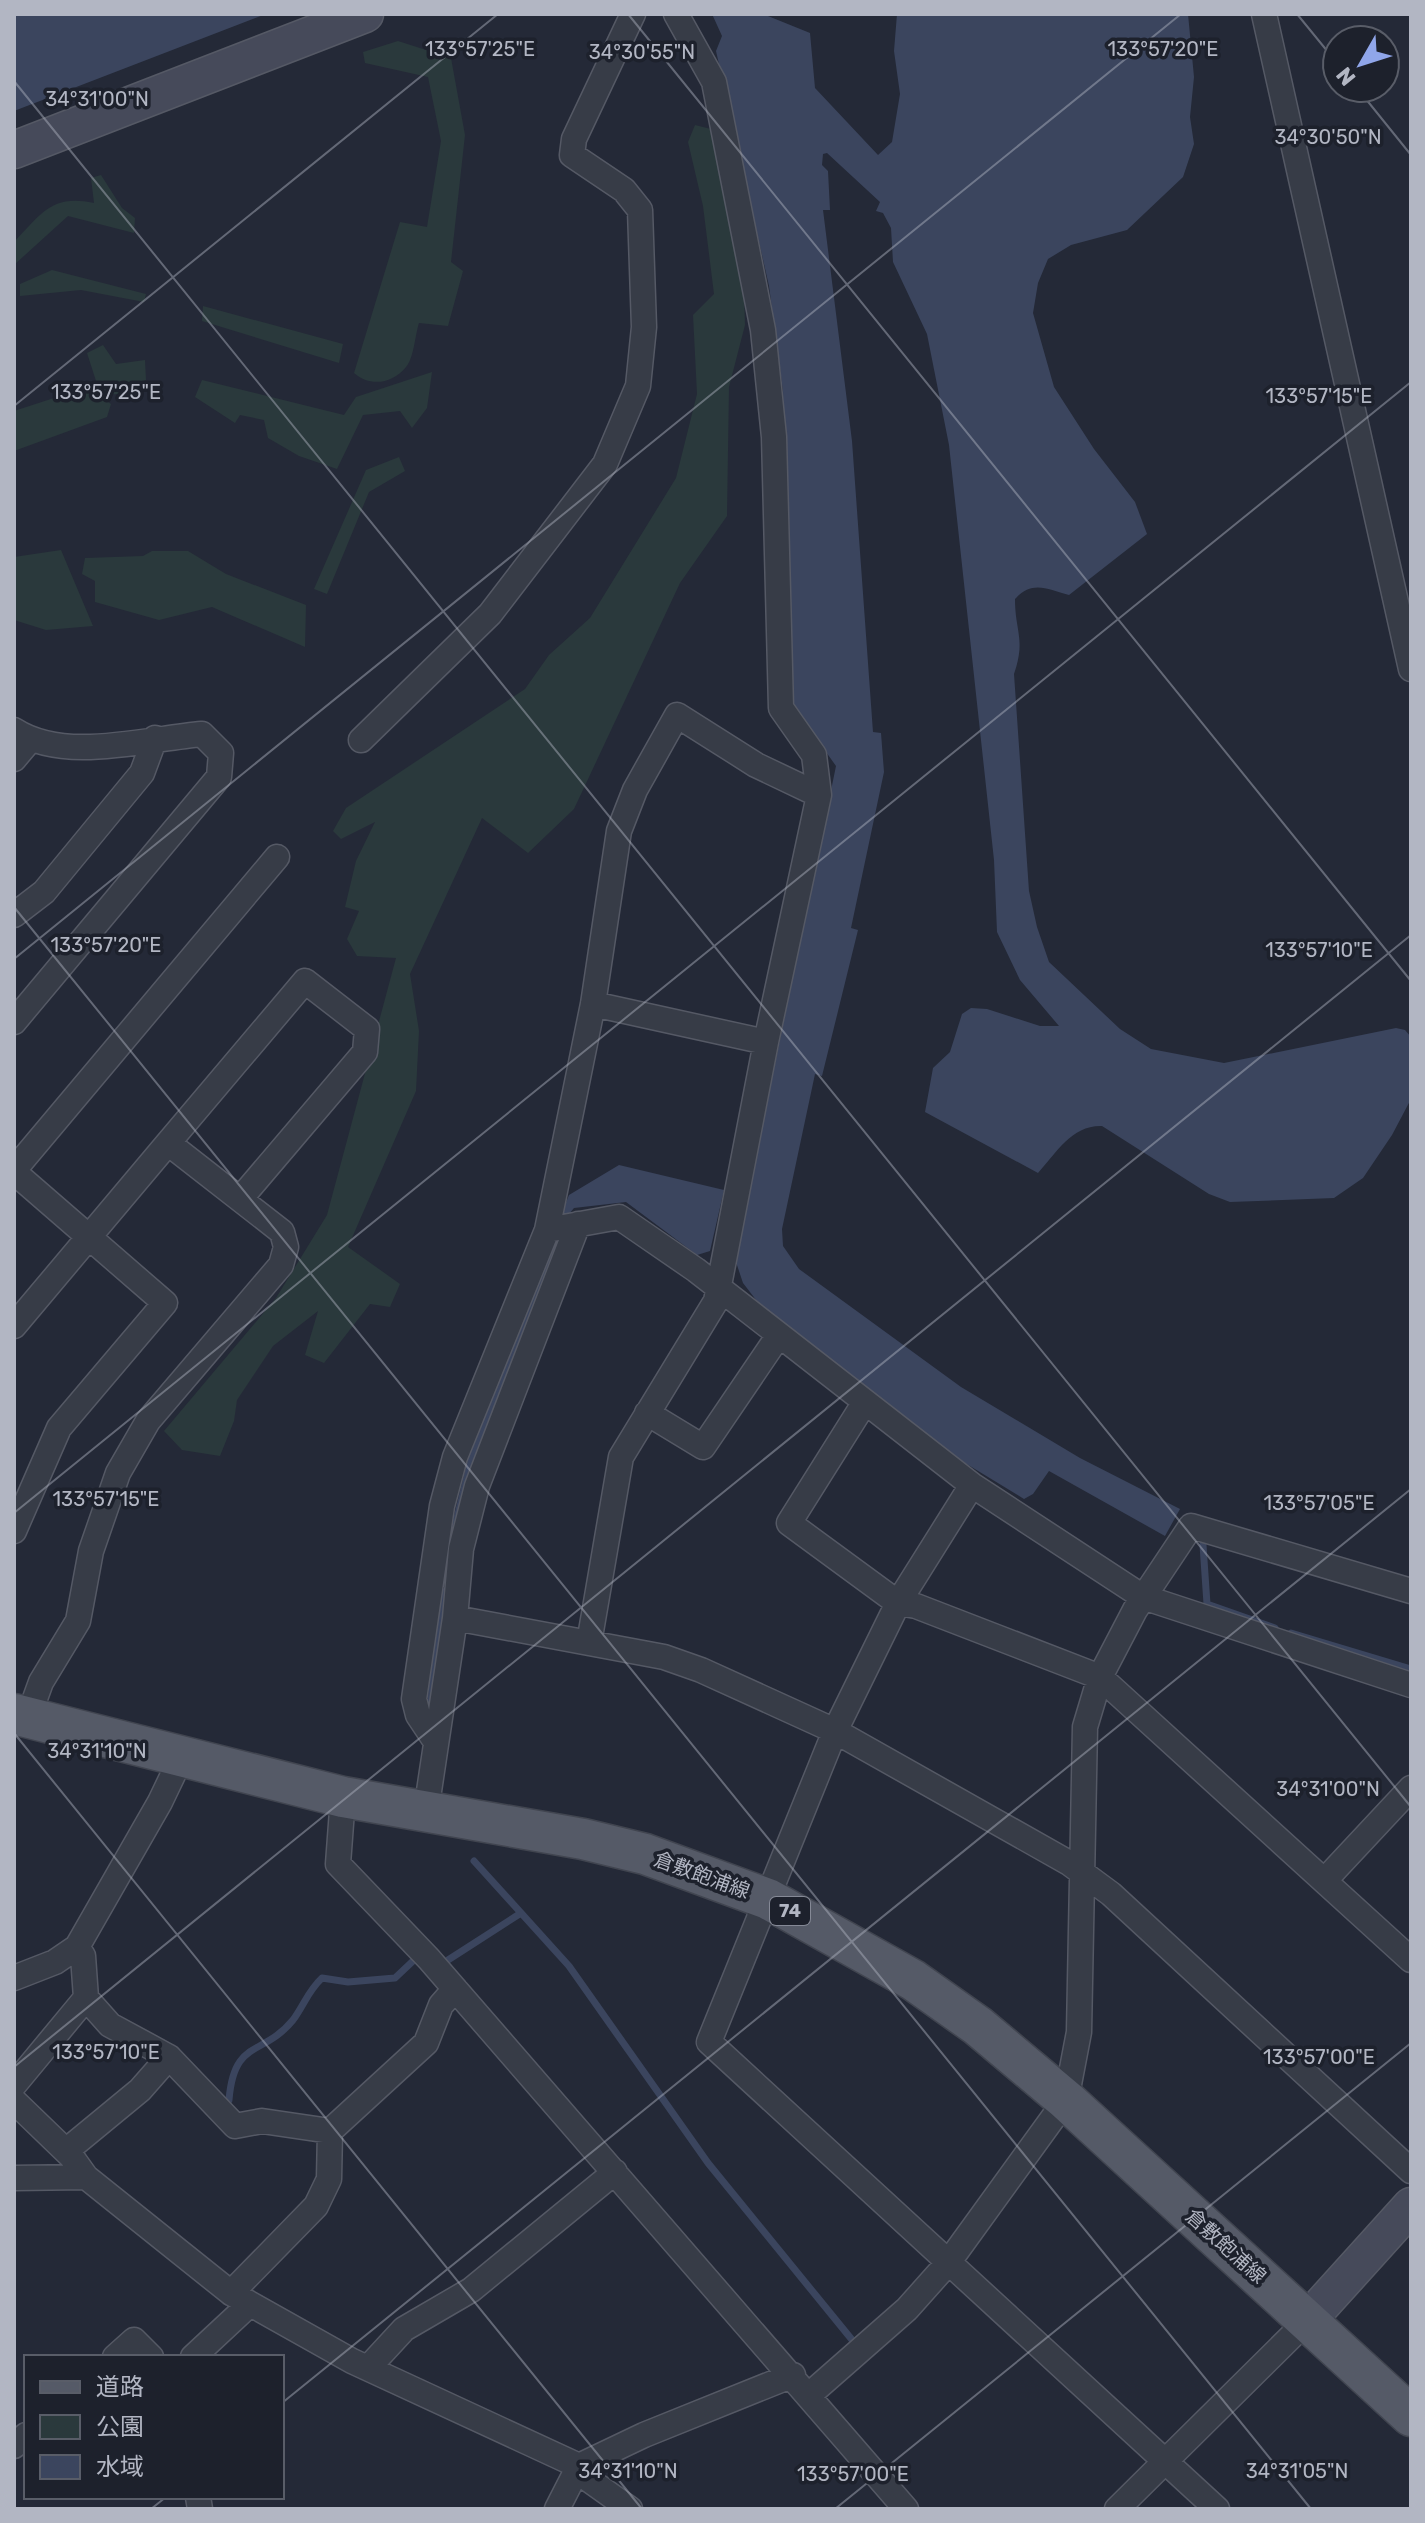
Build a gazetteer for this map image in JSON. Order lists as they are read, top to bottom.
{
  "streets": {
    "main road": ["倉敷飽浦線", "74"]
  },
  "legend": ["道路", "公園", "水域"],
  "north": "bottom left",
  "coordinates": [
    "133°57'25\"E",
    "133°57'20\"E",
    "34°30'55\"N",
    "34°31'00\"N",
    "34°30'50\"N",
    "133°57'15\"E",
    "133°57'10\"E",
    "133°57'05\"E",
    "34°31'10\"N",
    "133°57'00\"E",
    "34°31'05\"N"
  ]
}
